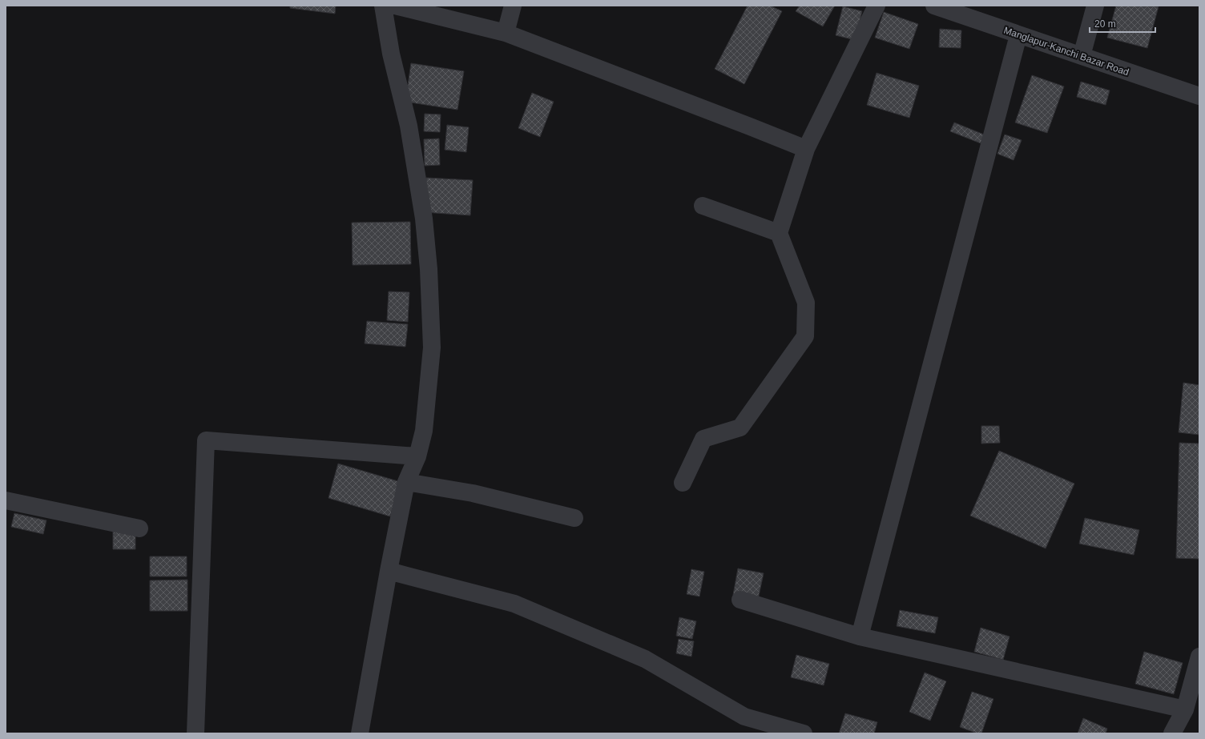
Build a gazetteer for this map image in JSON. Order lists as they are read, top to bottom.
{
  "streets": {
    "street": ["Manglapur-Kanchi Bazar Road"]
  },
  "scale_bar": "20 m"
}
